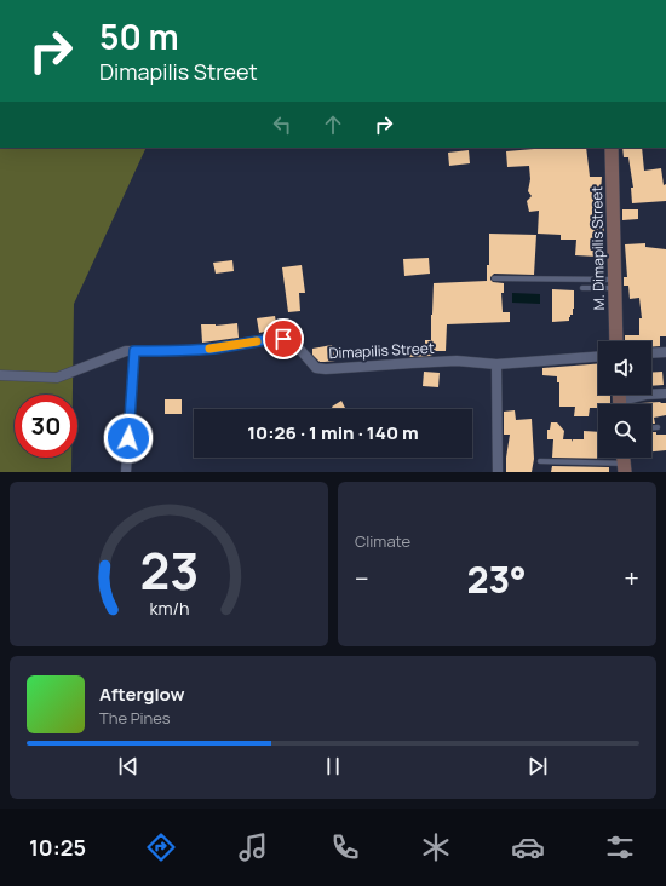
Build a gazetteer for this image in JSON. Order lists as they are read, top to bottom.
{
  "streets": {
    "main road": ["M. Dimapilis Street"],
    "street": ["Dimapilis Street"]
  },
  "page": {
    "turn": ["50 m", "Dimapilis Street"],
    "limit": "30",
    "trip": "10:26 · 1 min · 140 m",
    "tile": "Climate",
    "heat": ["−", "23°", "+"],
    "song": ["Afterglow", "The Pines"],
    "tabs": "10:25",
    "gauge": ["23", "km/h"]
  }
}
